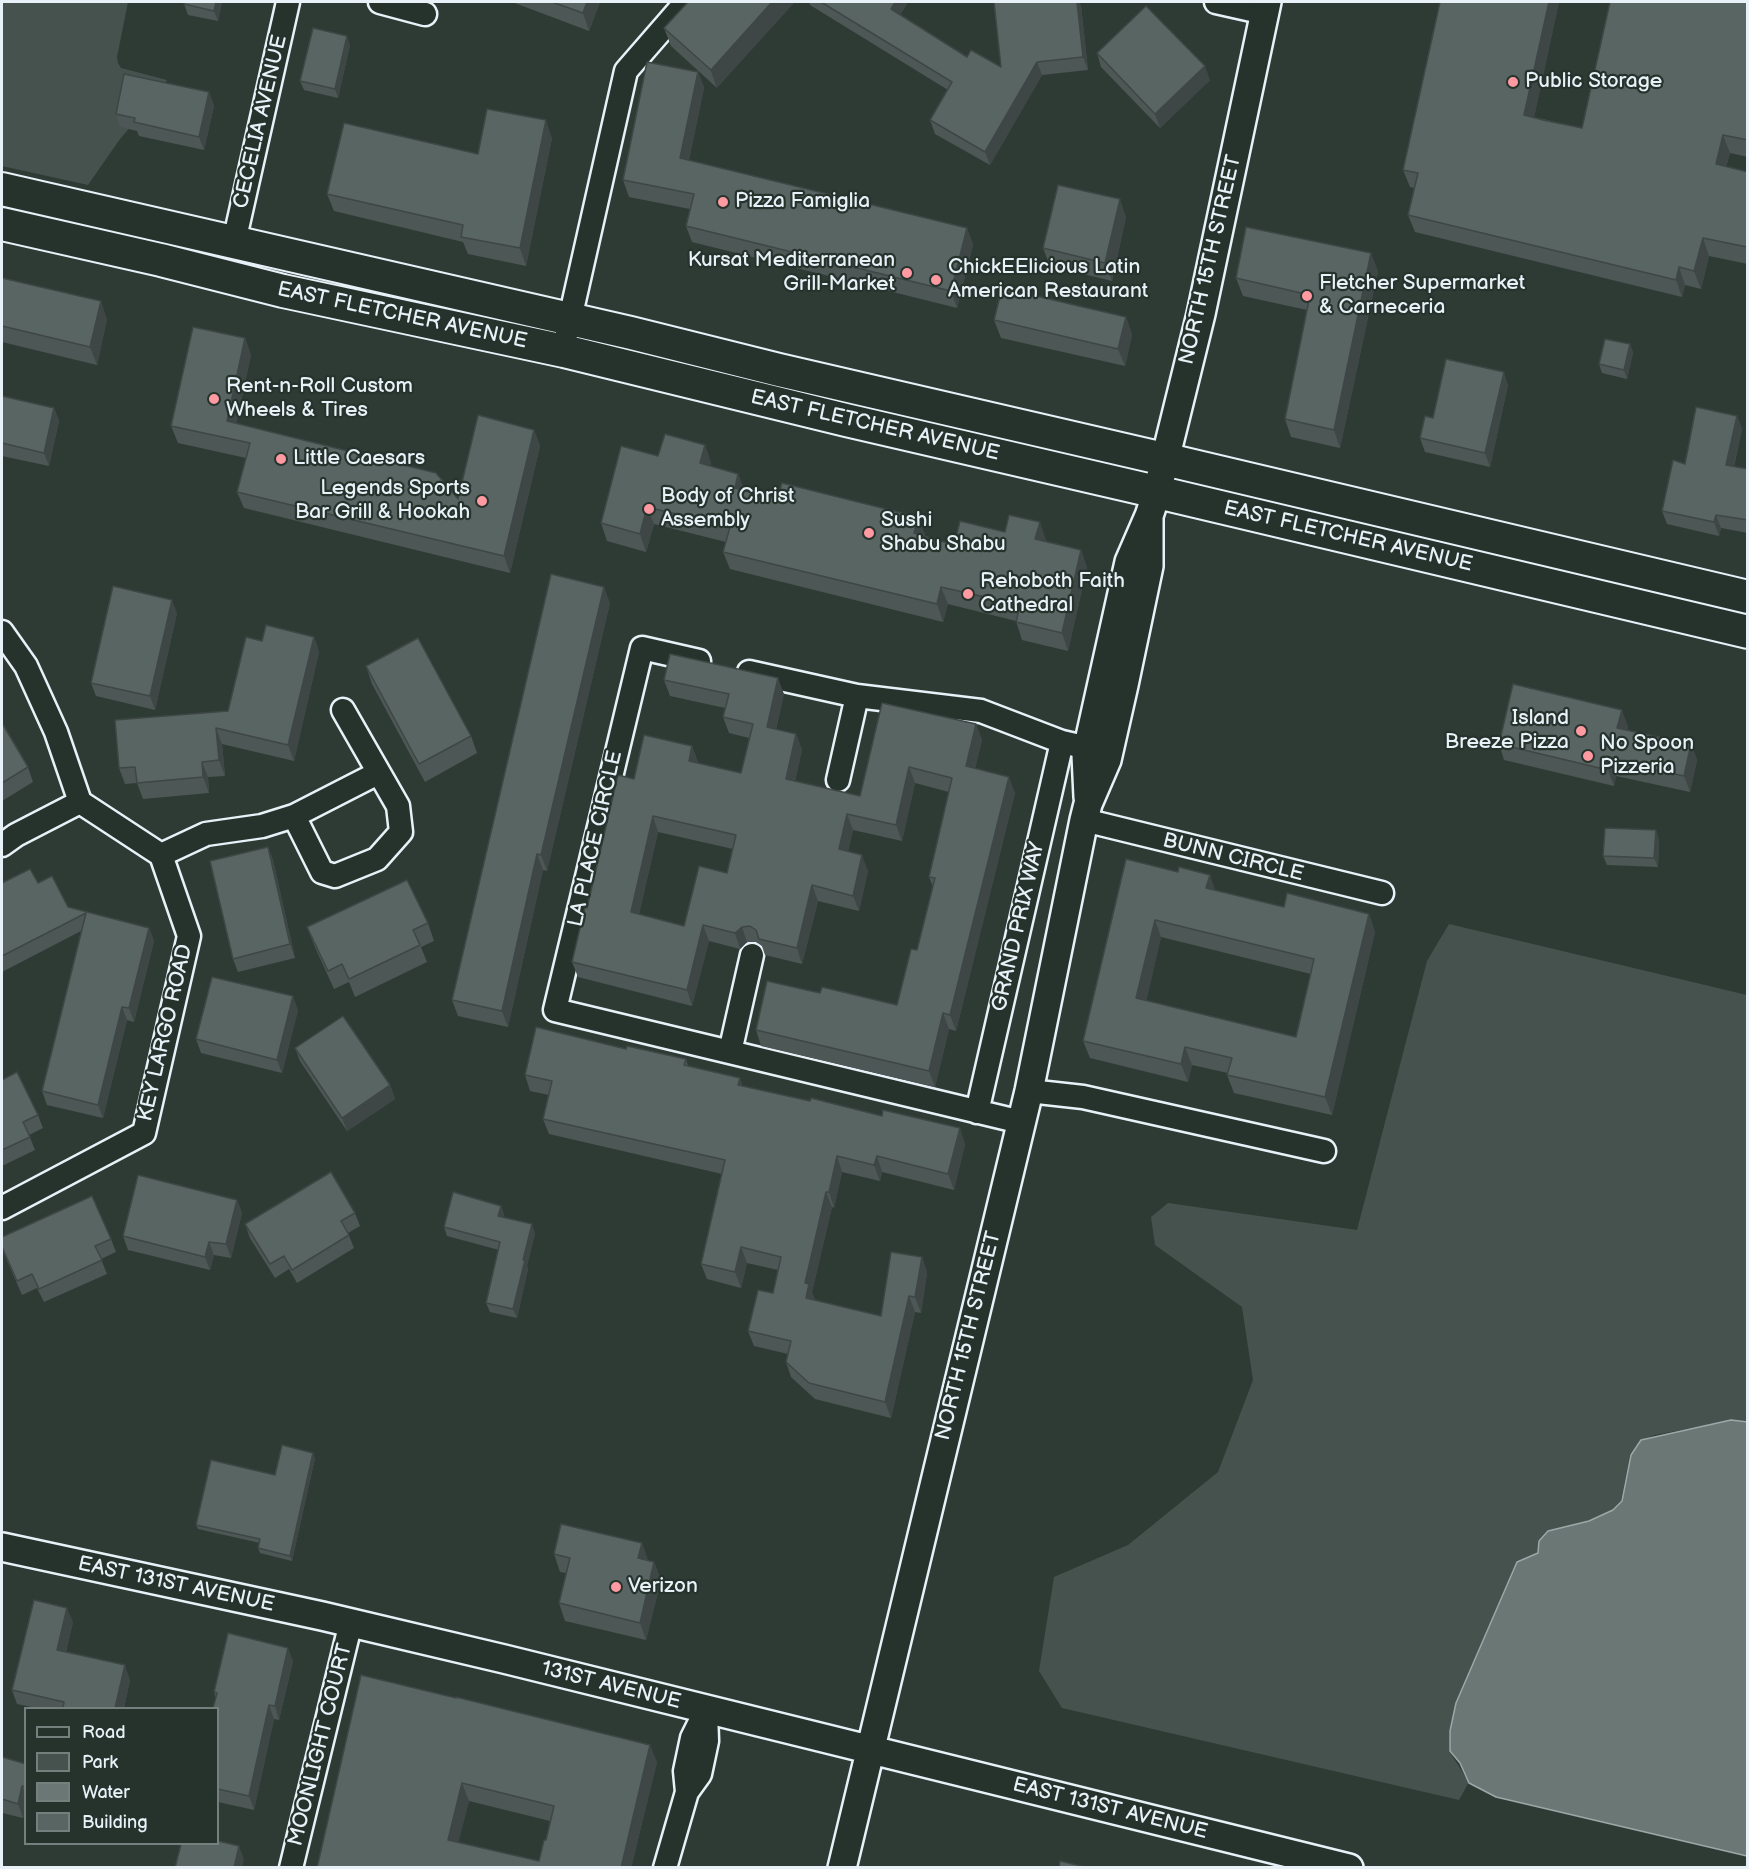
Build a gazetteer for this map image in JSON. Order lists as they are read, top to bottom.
{
  "streets": {
    "main road": ["EAST FLETCHER AVENUE"],
    "street": [
      "CECELIA AVENUE",
      "NORTH 15TH STREET",
      "LA PLACE CIRCLE",
      "BUNN CIRCLE",
      "GRAND PRIX WAY",
      "KEY LARGO ROAD",
      "EAST 131ST AVENUE",
      "131ST AVENUE",
      "MOONLIGHT COURT"
    ]
  },
  "crossings": [
    ["CECELIA AVENUE", "EAST FLETCHER AVENUE"],
    ["NORTH 15TH STREET", "EAST FLETCHER AVENUE"],
    ["NORTH 15TH STREET", "LA PLACE CIRCLE"],
    ["NORTH 15TH STREET", "BUNN CIRCLE"],
    ["NORTH 15TH STREET", "EAST 131ST AVENUE"],
    ["NORTH 15TH STREET", "131ST AVENUE"],
    ["LA PLACE CIRCLE", "GRAND PRIX WAY"],
    ["EAST 131ST AVENUE", "131ST AVENUE"],
    ["EAST 131ST AVENUE", "MOONLIGHT COURT"],
    ["131ST AVENUE", "MOONLIGHT COURT"]
  ],
  "places": [
    "Public Storage",
    "Pizza Famiglia",
    "Kursat Mediterranean Grill-Market",
    "ChickEElicious Latin American Restaurant",
    "Fletcher Supermarket & Carneceria",
    "Rent-n-Roll Custom Wheels & Tires",
    "Little Caesars",
    "Legends Sports Bar Grill & Hookah",
    "Body of Christ Assembly",
    "Sushi Shabu Shabu",
    "Rehoboth Faith Cathedral",
    "Island Breeze Pizza",
    "No Spoon Pizzeria",
    "Verizon"
  ],
  "legend": [
    "Road",
    "Park",
    "Water",
    "Building"
  ]
}
